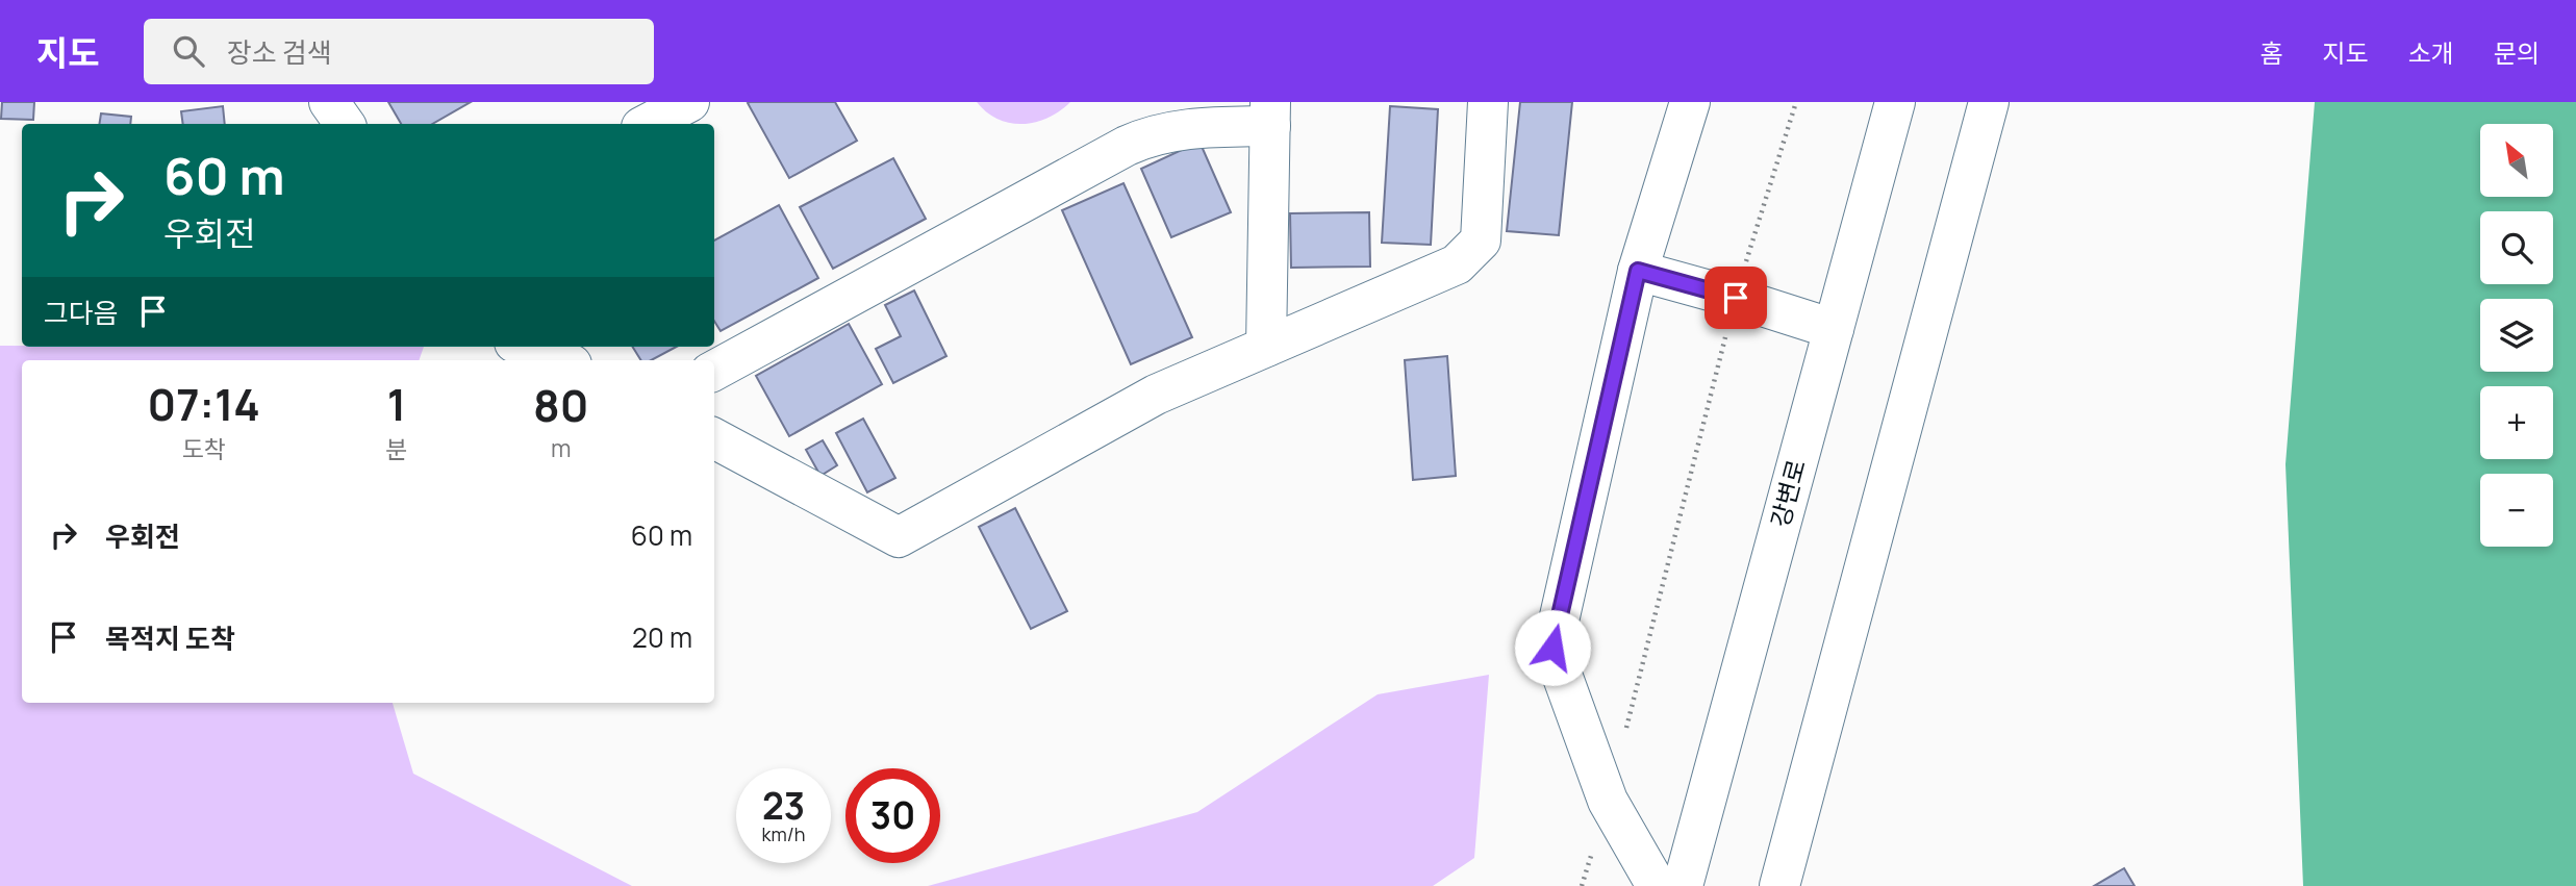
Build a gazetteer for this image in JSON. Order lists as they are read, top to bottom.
{
  "streets": {
    "street": ["강변로"]
  },
  "north": "top left",
  "page": {
    "header": "지도",
    "search": "장소 검색",
    "nav": [
      "홈",
      "지도",
      "소개",
      "문의"
    ],
    "map_buttons": ["+", "−"],
    "turn": ["60 m", "우회전"],
    "then": "그다음",
    "eta": [
      "07:14",
      "도착",
      "1",
      "분",
      "80",
      "m"
    ],
    "list": [
      {
        "name": "우회전",
        "value": "60 m"
      },
      {
        "name": "목적지 도착",
        "value": "20 m"
      }
    ],
    "speed": "23 km/h",
    "limit": "30"
  }
}
